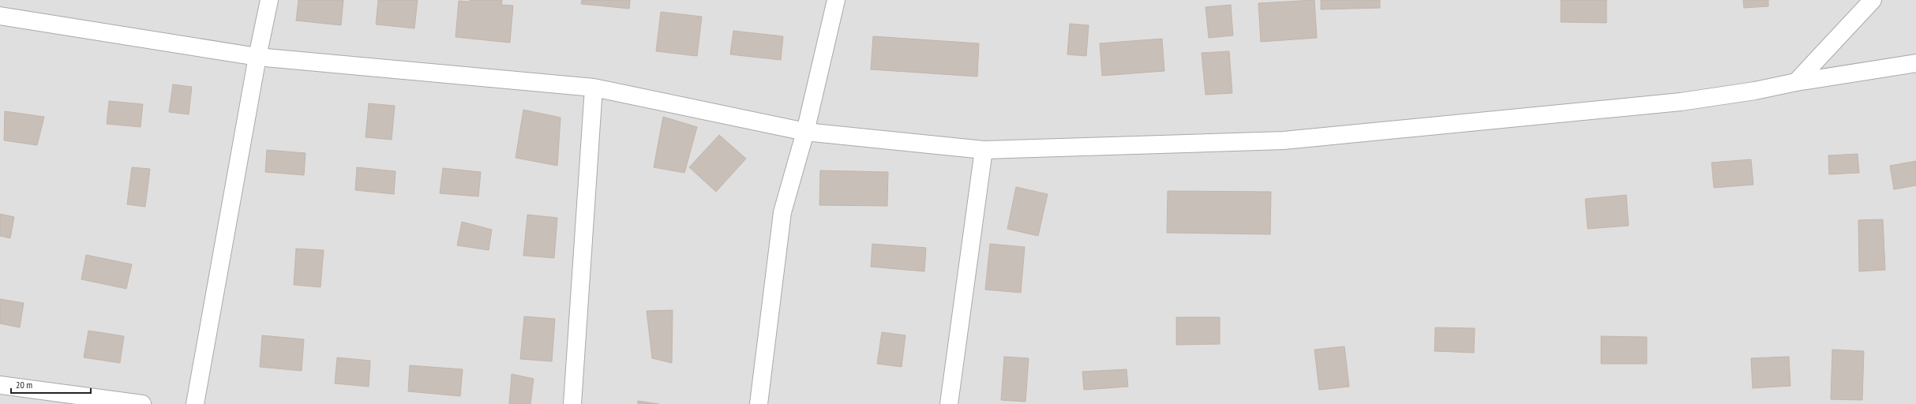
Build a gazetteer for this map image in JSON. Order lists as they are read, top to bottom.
{
  "scale_bar": "20 m"
}
